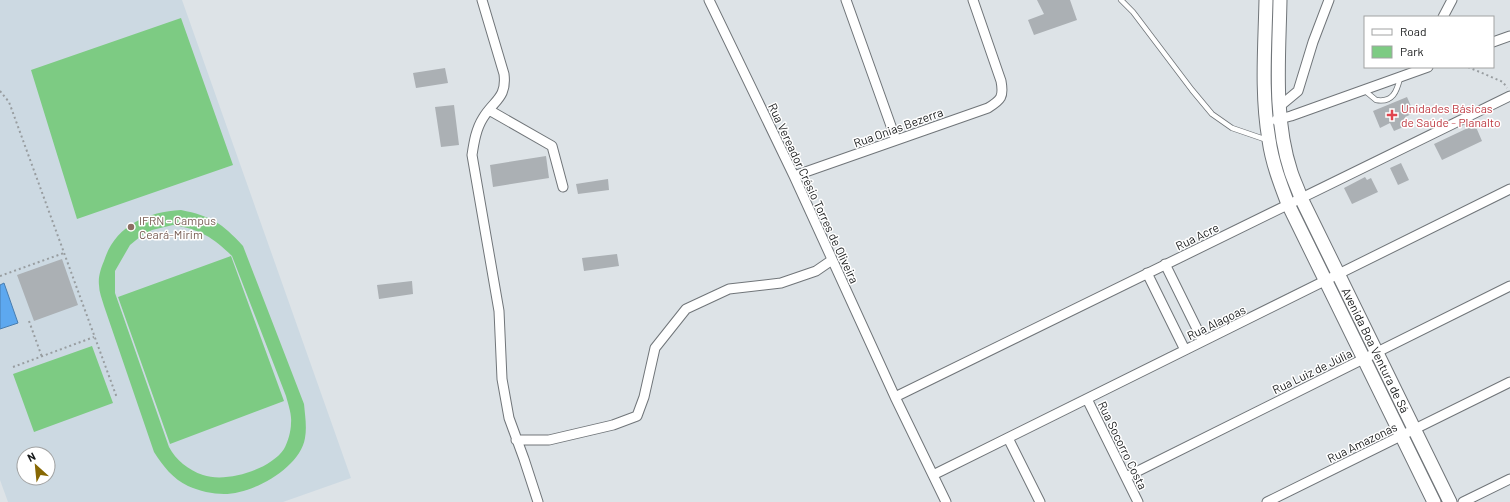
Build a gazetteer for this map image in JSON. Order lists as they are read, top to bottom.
{
  "streets": {
    "street": [
      "Rua Onias Bezerra",
      "Rua Vereador Crésio Torres de Oliveira",
      "Rua Acre",
      "Rua Alagoas",
      "Avenida Boa Ventura de Sá",
      "Rua Luiz de Júlia",
      "Rua Amazonas",
      "Rua Socorro Costa"
    ]
  },
  "crossings": [
    ["Rua Onias Bezerra", "Rua Vereador Crésio Torres de Oliveira"],
    ["Rua Vereador Crésio Torres de Oliveira", "Rua Acre"],
    ["Rua Vereador Crésio Torres de Oliveira", "Rua Alagoas"],
    ["Rua Acre", "Avenida Boa Ventura de Sá"],
    ["Rua Alagoas", "Avenida Boa Ventura de Sá"],
    ["Rua Alagoas", "Rua Socorro Costa"],
    ["Avenida Boa Ventura de Sá", "Rua Luiz de Júlia"],
    ["Avenida Boa Ventura de Sá", "Rua Amazonas"],
    ["Rua Luiz de Júlia", "Rua Socorro Costa"]
  ],
  "places": {
    "health": ["Unidades Básicas de Saúde - Planalto"],
    "other": ["IFRN - Campus Ceará-Mirim"]
  },
  "legend": ["Road", "Park"],
  "north": "top left"
}
